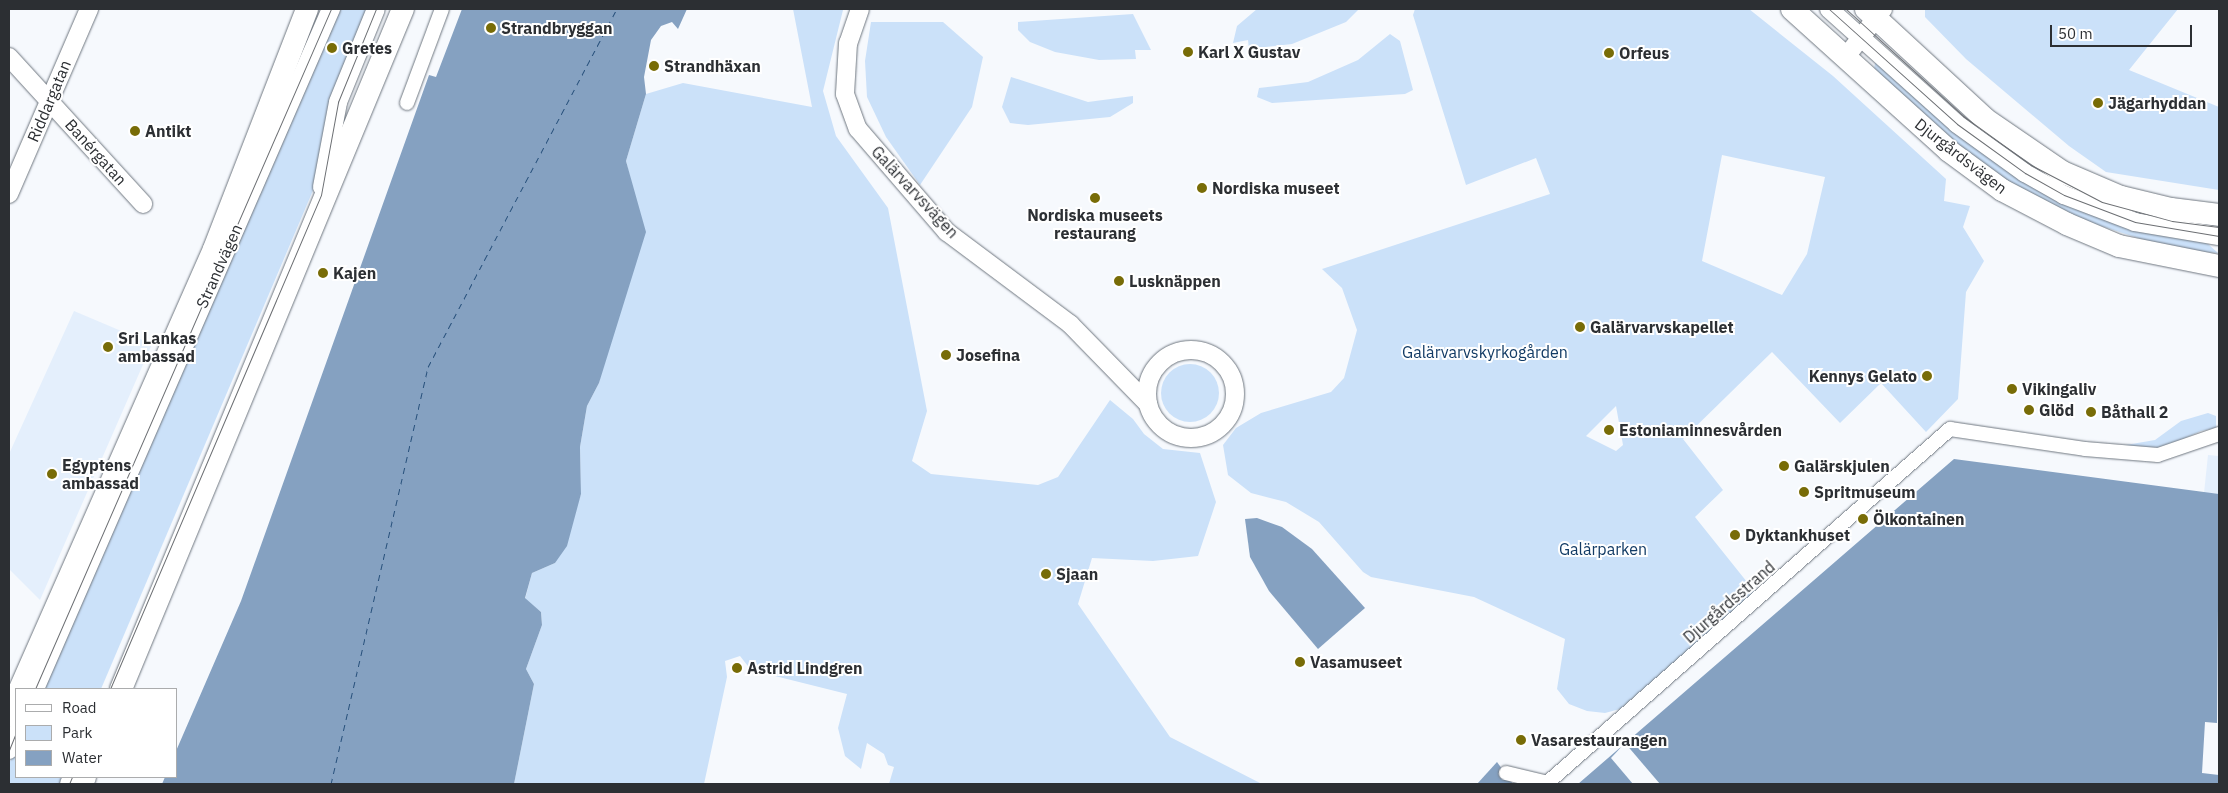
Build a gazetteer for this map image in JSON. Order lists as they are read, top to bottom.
{
  "streets": {
    "street": [
      "Riddargatan",
      "Banérgatan",
      "Djurgårdsvägen",
      "Galärvarvsvägen",
      "Strandvägen",
      "Djurgårdsstrand"
    ]
  },
  "crossings": [
    ["Riddargatan", "Banérgatan"]
  ],
  "parks": ["Galärvarvskyrkogården", "Galärparken"],
  "places": [
    "Strandbryggan",
    "Gretes",
    "Karl X Gustav",
    "Orfeus",
    "Strandhäxan",
    "Jägarhyddan",
    "Antikt",
    "Nordiska museet",
    "Nordiska museets restaurang",
    "Kajen",
    "Lusknäppen",
    "Galärvarvskapellet",
    "Sri Lankas ambassad",
    "Josefina",
    "Kennys Gelato",
    "Vikingaliv",
    "Glöd",
    "Båthall 2",
    "Estoniaminnesvården",
    "Galärskjulen",
    "Egyptens ambassad",
    "Spritmuseum",
    "Ölkontainen",
    "Dyktankhuset",
    "Sjaan",
    "Vasamuseet",
    "Astrid Lindgren",
    "Vasarestaurangen"
  ],
  "legend": ["Road", "Park", "Water"],
  "scale_bar": "50 m"
}
